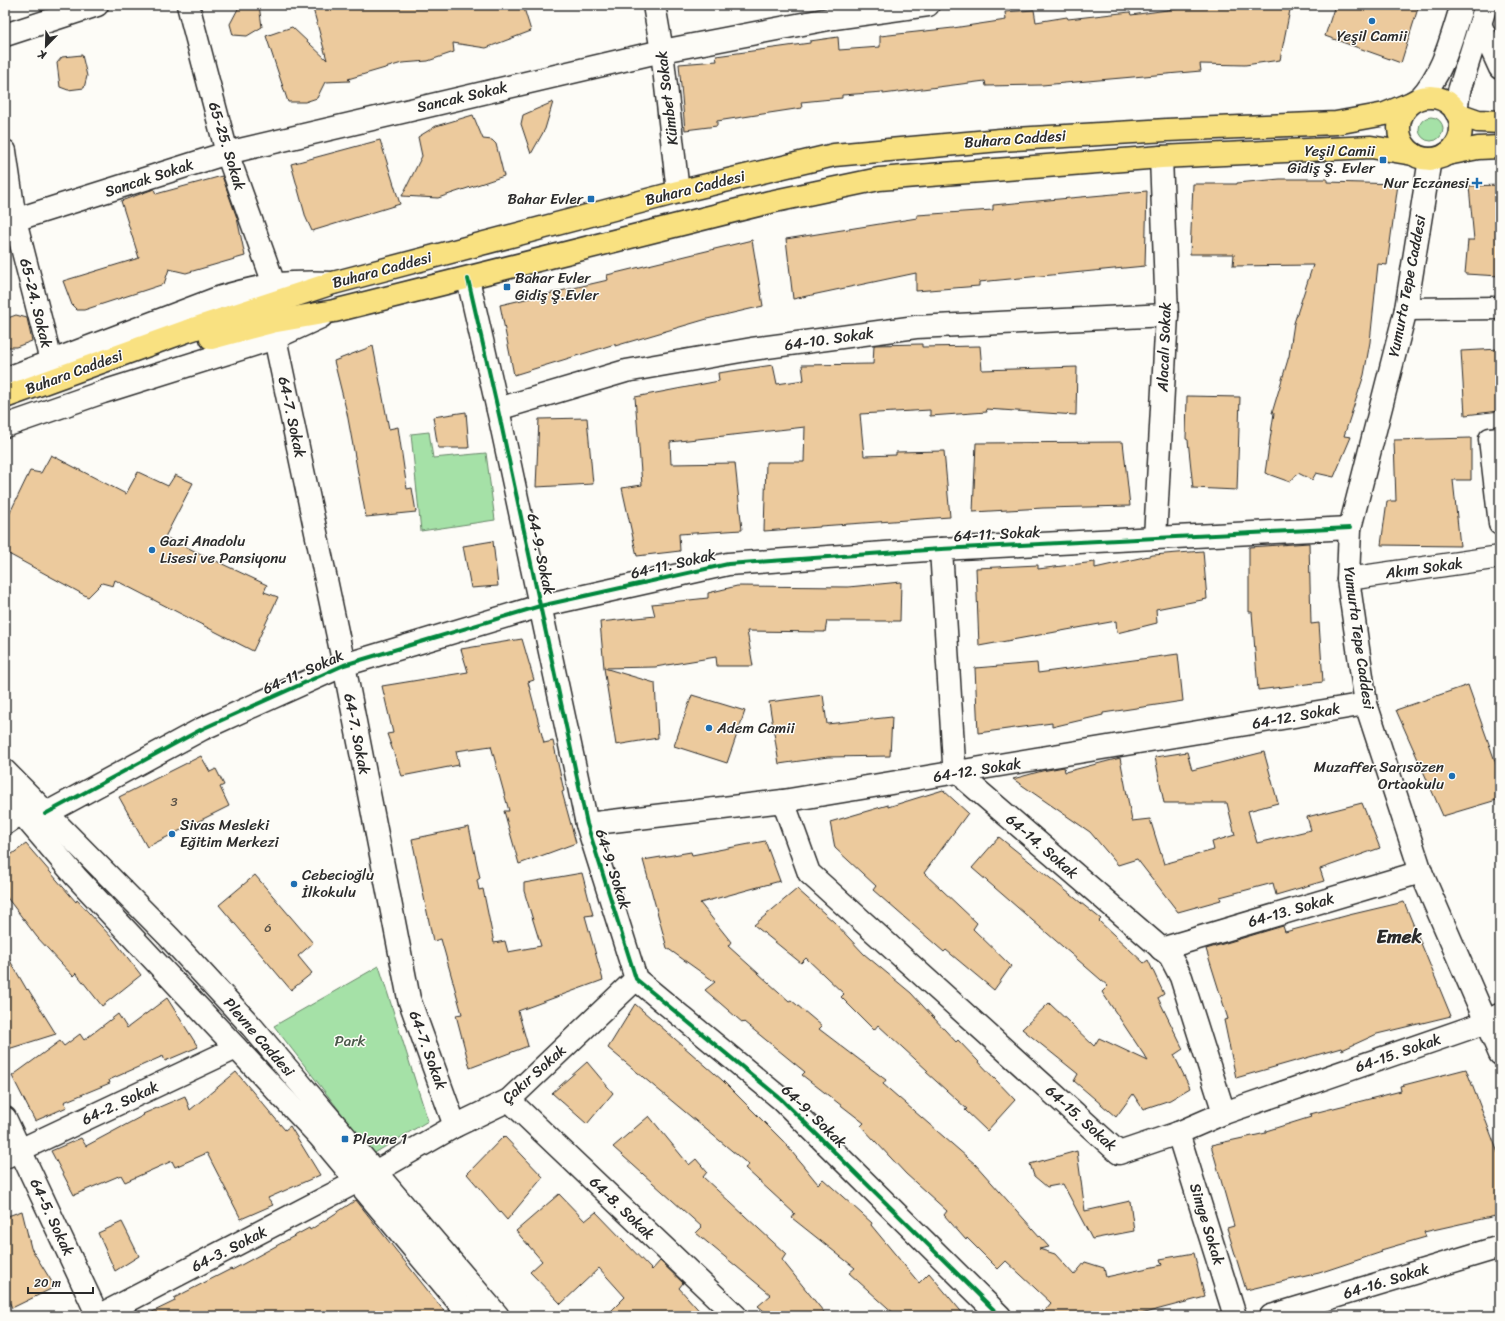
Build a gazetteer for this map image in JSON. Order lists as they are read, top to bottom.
{
  "streets": {
    "main road": ["Buhara Caddesi"],
    "street": [
      "Sancak Sokak",
      "Kümbet Sokak",
      "65-25. Sokak",
      "Yumurta Tepe Caddesi",
      "65-24. Sokak",
      "64-10. Sokak",
      "Alacalı Sokak",
      "64-7. Sokak",
      "64-11. Sokak",
      "64-9. Sokak",
      "Akım Sokak",
      "64-12. Sokak",
      "64-14. Sokak",
      "64-13. Sokak",
      "Plevne Caddesi",
      "64-15. Sokak",
      "Çakır Sokak",
      "64-2. Sokak",
      "64-8. Sokak",
      "64-5. Sokak",
      "Simge Sokak",
      "64-3. Sokak",
      "64-16. Sokak"
    ]
  },
  "crossings": [
    ["Sancak Sokak", "Kümbet Sokak"],
    ["Sancak Sokak", "65-25. Sokak"],
    ["Sancak Sokak", "65-24. Sokak"],
    ["Kümbet Sokak", "Buhara Caddesi"],
    ["Buhara Caddesi", "Yumurta Tepe Caddesi"],
    ["Buhara Caddesi", "Alacalı Sokak"],
    ["Buhara Caddesi", "64-9. Sokak"],
    ["Yumurta Tepe Caddesi", "64-11. Sokak"],
    ["Yumurta Tepe Caddesi", "Akım Sokak"],
    ["Yumurta Tepe Caddesi", "64-12. Sokak"],
    ["Yumurta Tepe Caddesi", "64-13. Sokak"],
    ["Yumurta Tepe Caddesi", "64-15. Sokak"],
    ["64-10. Sokak", "Alacalı Sokak"],
    ["64-10. Sokak", "64-9. Sokak"],
    ["Alacalı Sokak", "64-11. Sokak"],
    ["64-7. Sokak", "64-11. Sokak"],
    ["64-7. Sokak", "Çakır Sokak"],
    ["64-11. Sokak", "64-9. Sokak"],
    ["64-11. Sokak", "64-14. Sokak"],
    ["64-11. Sokak", "Plevne Caddesi"],
    ["64-9. Sokak", "64-12. Sokak"],
    ["64-9. Sokak", "Çakır Sokak"],
    ["64-12. Sokak", "64-14. Sokak"],
    ["64-12. Sokak", "64-15. Sokak"],
    ["64-14. Sokak", "64-13. Sokak"],
    ["64-14. Sokak", "64-15. Sokak"],
    ["Plevne Caddesi", "Çakır Sokak"],
    ["Plevne Caddesi", "64-2. Sokak"],
    ["Plevne Caddesi", "64-3. Sokak"],
    ["64-15. Sokak", "Simge Sokak"],
    ["Çakır Sokak", "64-8. Sokak"],
    ["Çakır Sokak", "64-3. Sokak"],
    ["64-2. Sokak", "64-5. Sokak"],
    ["64-5. Sokak", "64-3. Sokak"]
  ],
  "districts": ["Emek"],
  "parks": ["Park"],
  "places": {
    "other": [
      "Yeşil Camii",
      "Gazi Anadolu Lisesi ve Pansiyonu",
      "Adem Camii",
      "Muzaffer Sarısözen Ortaokulu",
      "Sivas Mesleki Eğitim Merkezi",
      "Cebecioğlu İlkokulu"
    ],
    "transit": [
      "Yeşil Camii Gidiş Ş. Evler",
      "Bahar Evler",
      "Bahar Evler Gidiş Ş.Evler",
      "Plevne 1"
    ],
    "health": ["Nur Eczanesi"]
  },
  "house_numbers": ["3", "6"],
  "scale_bar": "20 m",
  "north": "bottom left"
}
